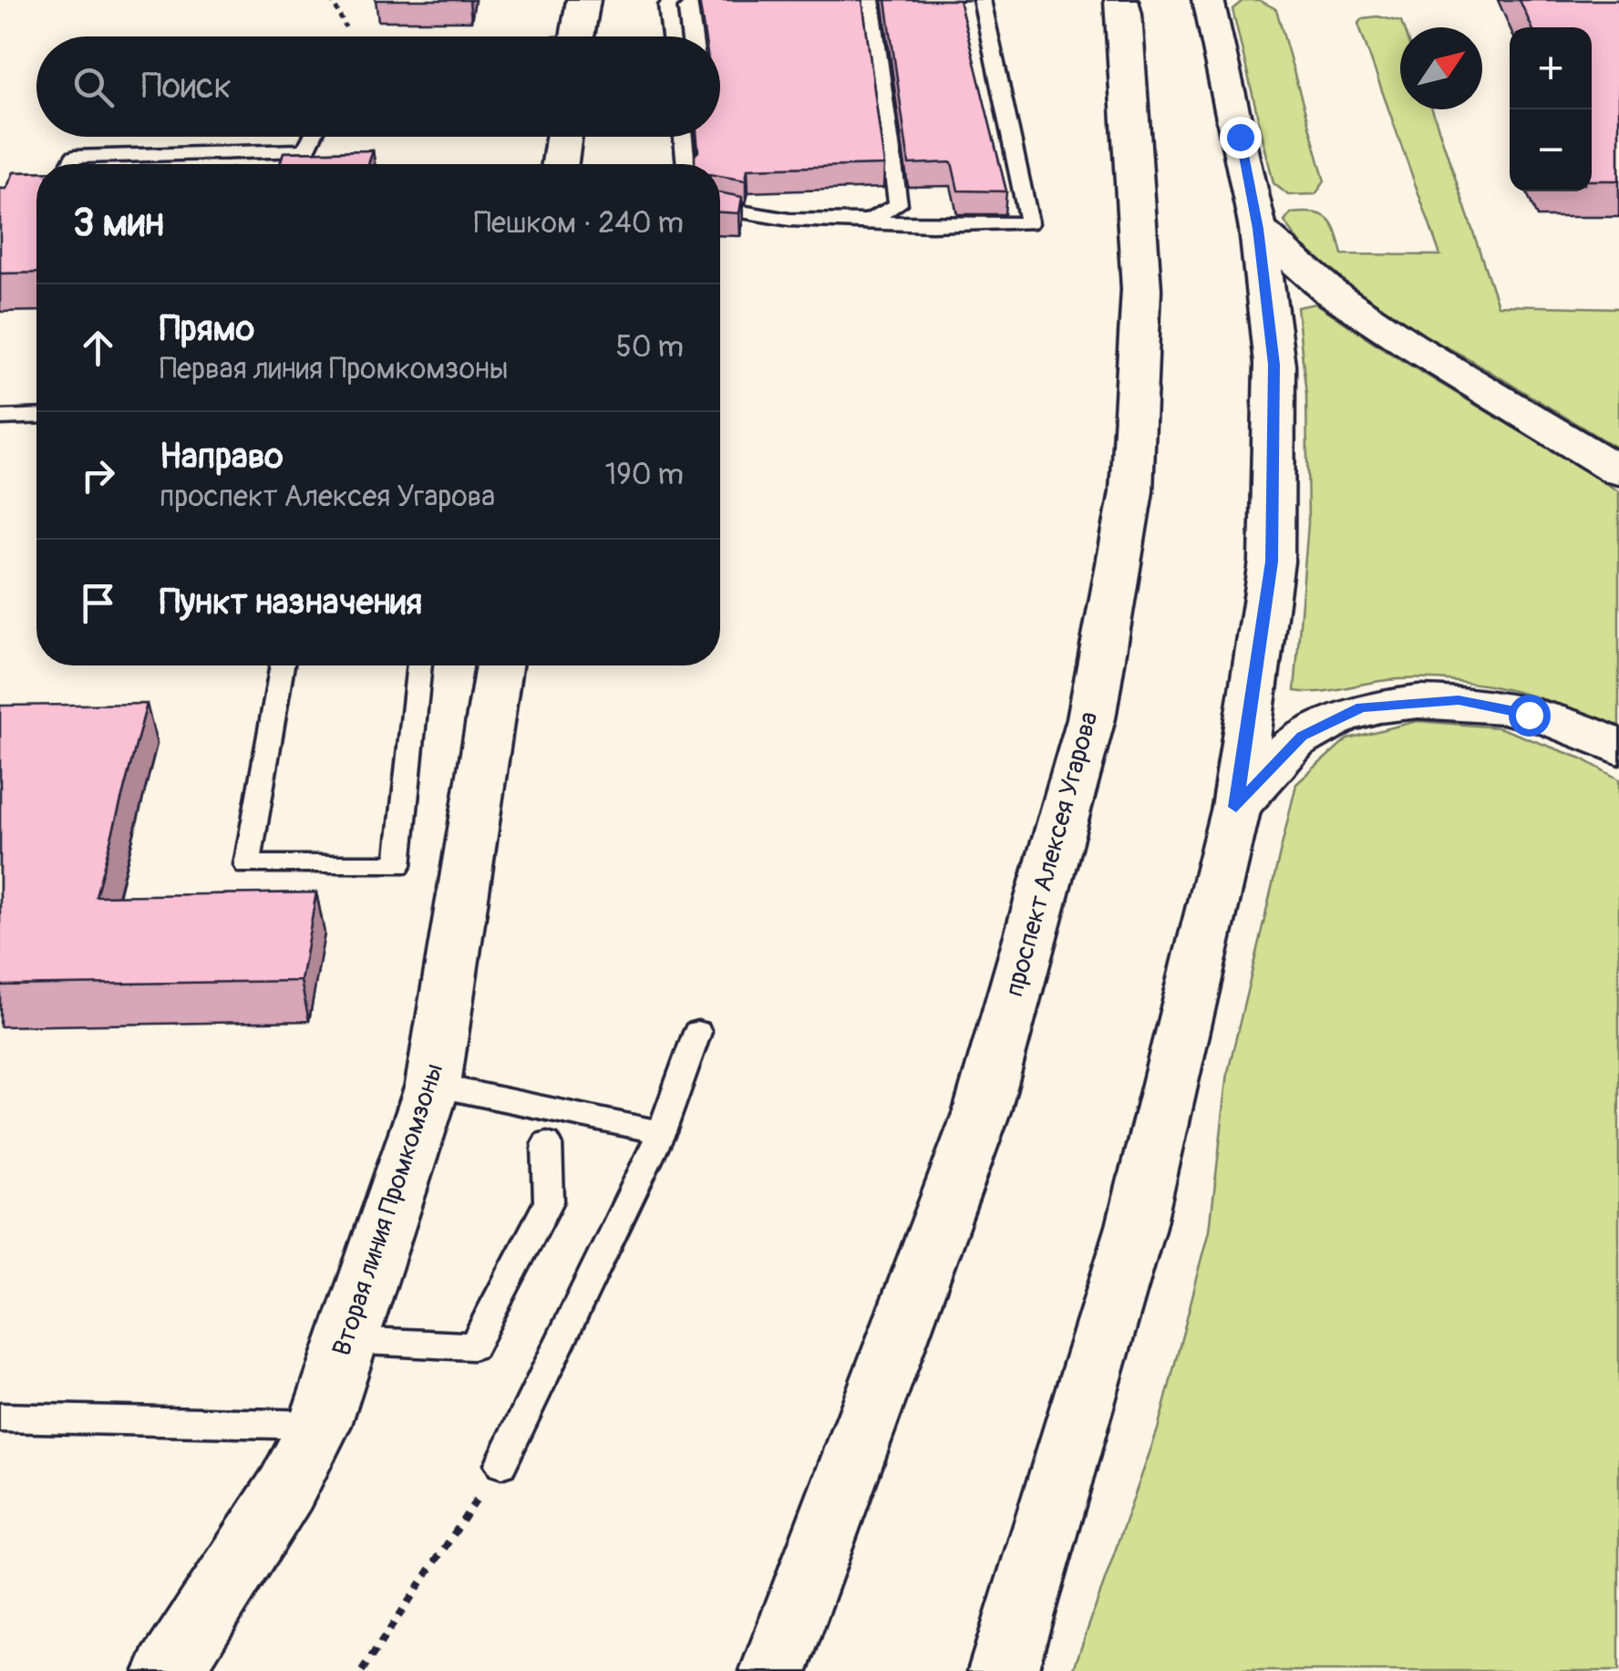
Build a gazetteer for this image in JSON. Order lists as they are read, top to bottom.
{
  "streets": {
    "main road": ["проспект Алексея Угарова", "Вторая линия Промкомзоны"]
  },
  "north": "top right",
  "page": {
    "map_buttons": ["+", "−"],
    "search": "Поиск",
    "heading": ["3 мин", "Пешком · 240 m"],
    "list": [
      ["Прямо", "Первая линия Промкомзоны", "50 m"],
      ["Направо", "проспект Алексея Угарова", "190 m"],
      "Пункт назначения"
    ]
  }
}
